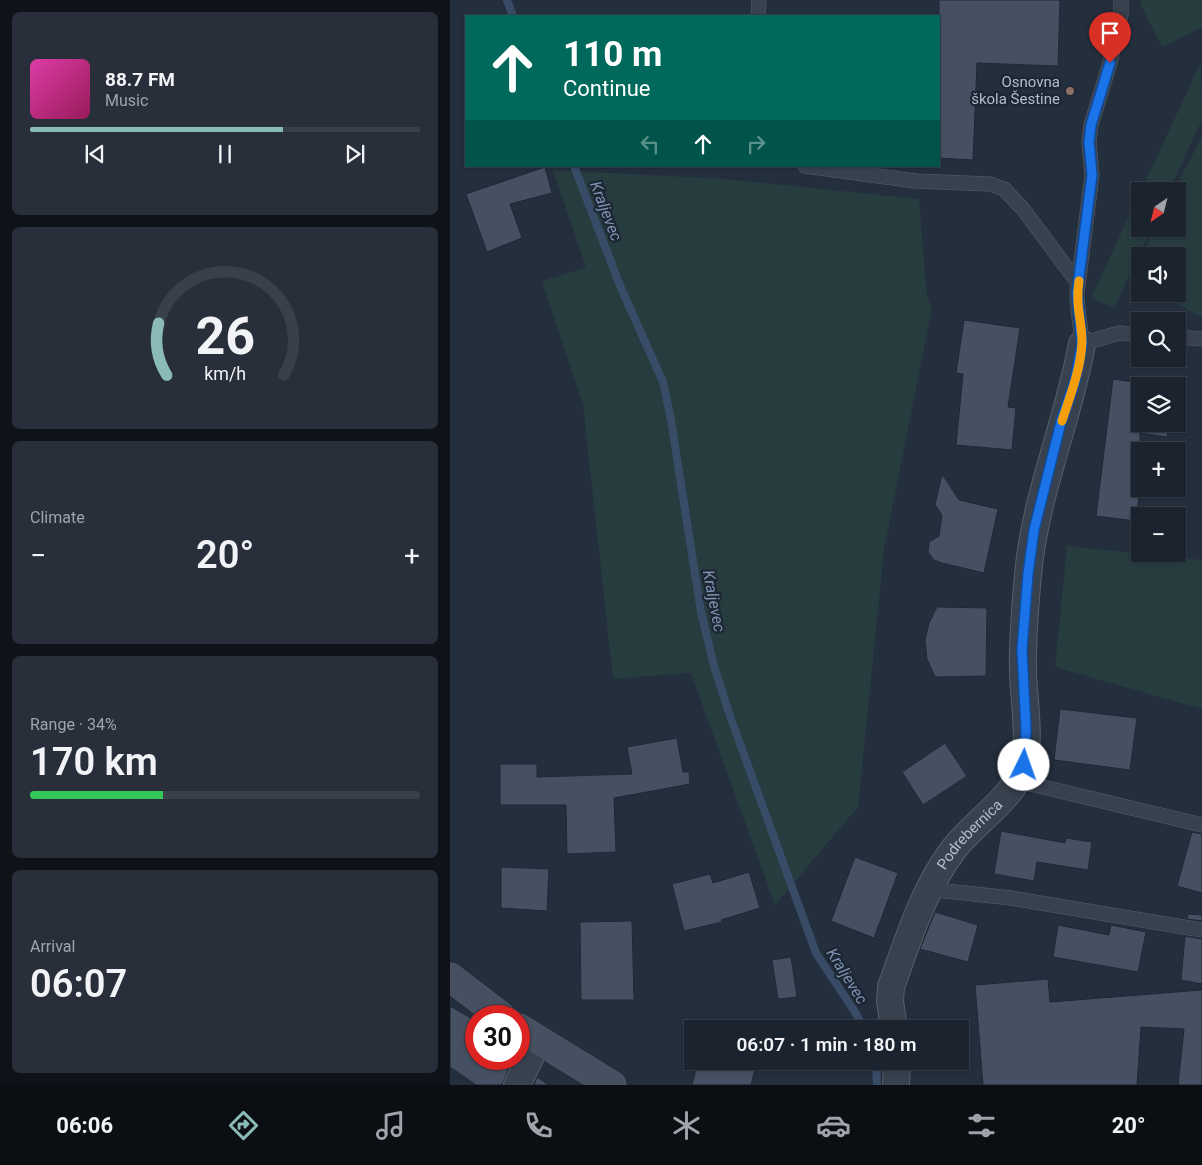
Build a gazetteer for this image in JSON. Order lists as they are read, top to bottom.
{
  "streets": {
    "street": ["Podrebernica"]
  },
  "water": ["Kraljevec"],
  "places": ["Osnovna škola Šestine"],
  "north": "bottom left",
  "page": {
    "turn": ["110 m", "Continue"],
    "song": ["88.7 FM", "Music"],
    "map_buttons": ["+", "−"],
    "tile": [
      "Climate",
      ["Range · 34%", "170 km"],
      ["Arrival", "06:07"]
    ],
    "heat": ["−", "20°", "+"],
    "limit": "30",
    "trip": "06:07 · 1 min · 180 m",
    "tabs": ["06:06", "20°"],
    "gauge": ["26", "km/h"]
  }
}
